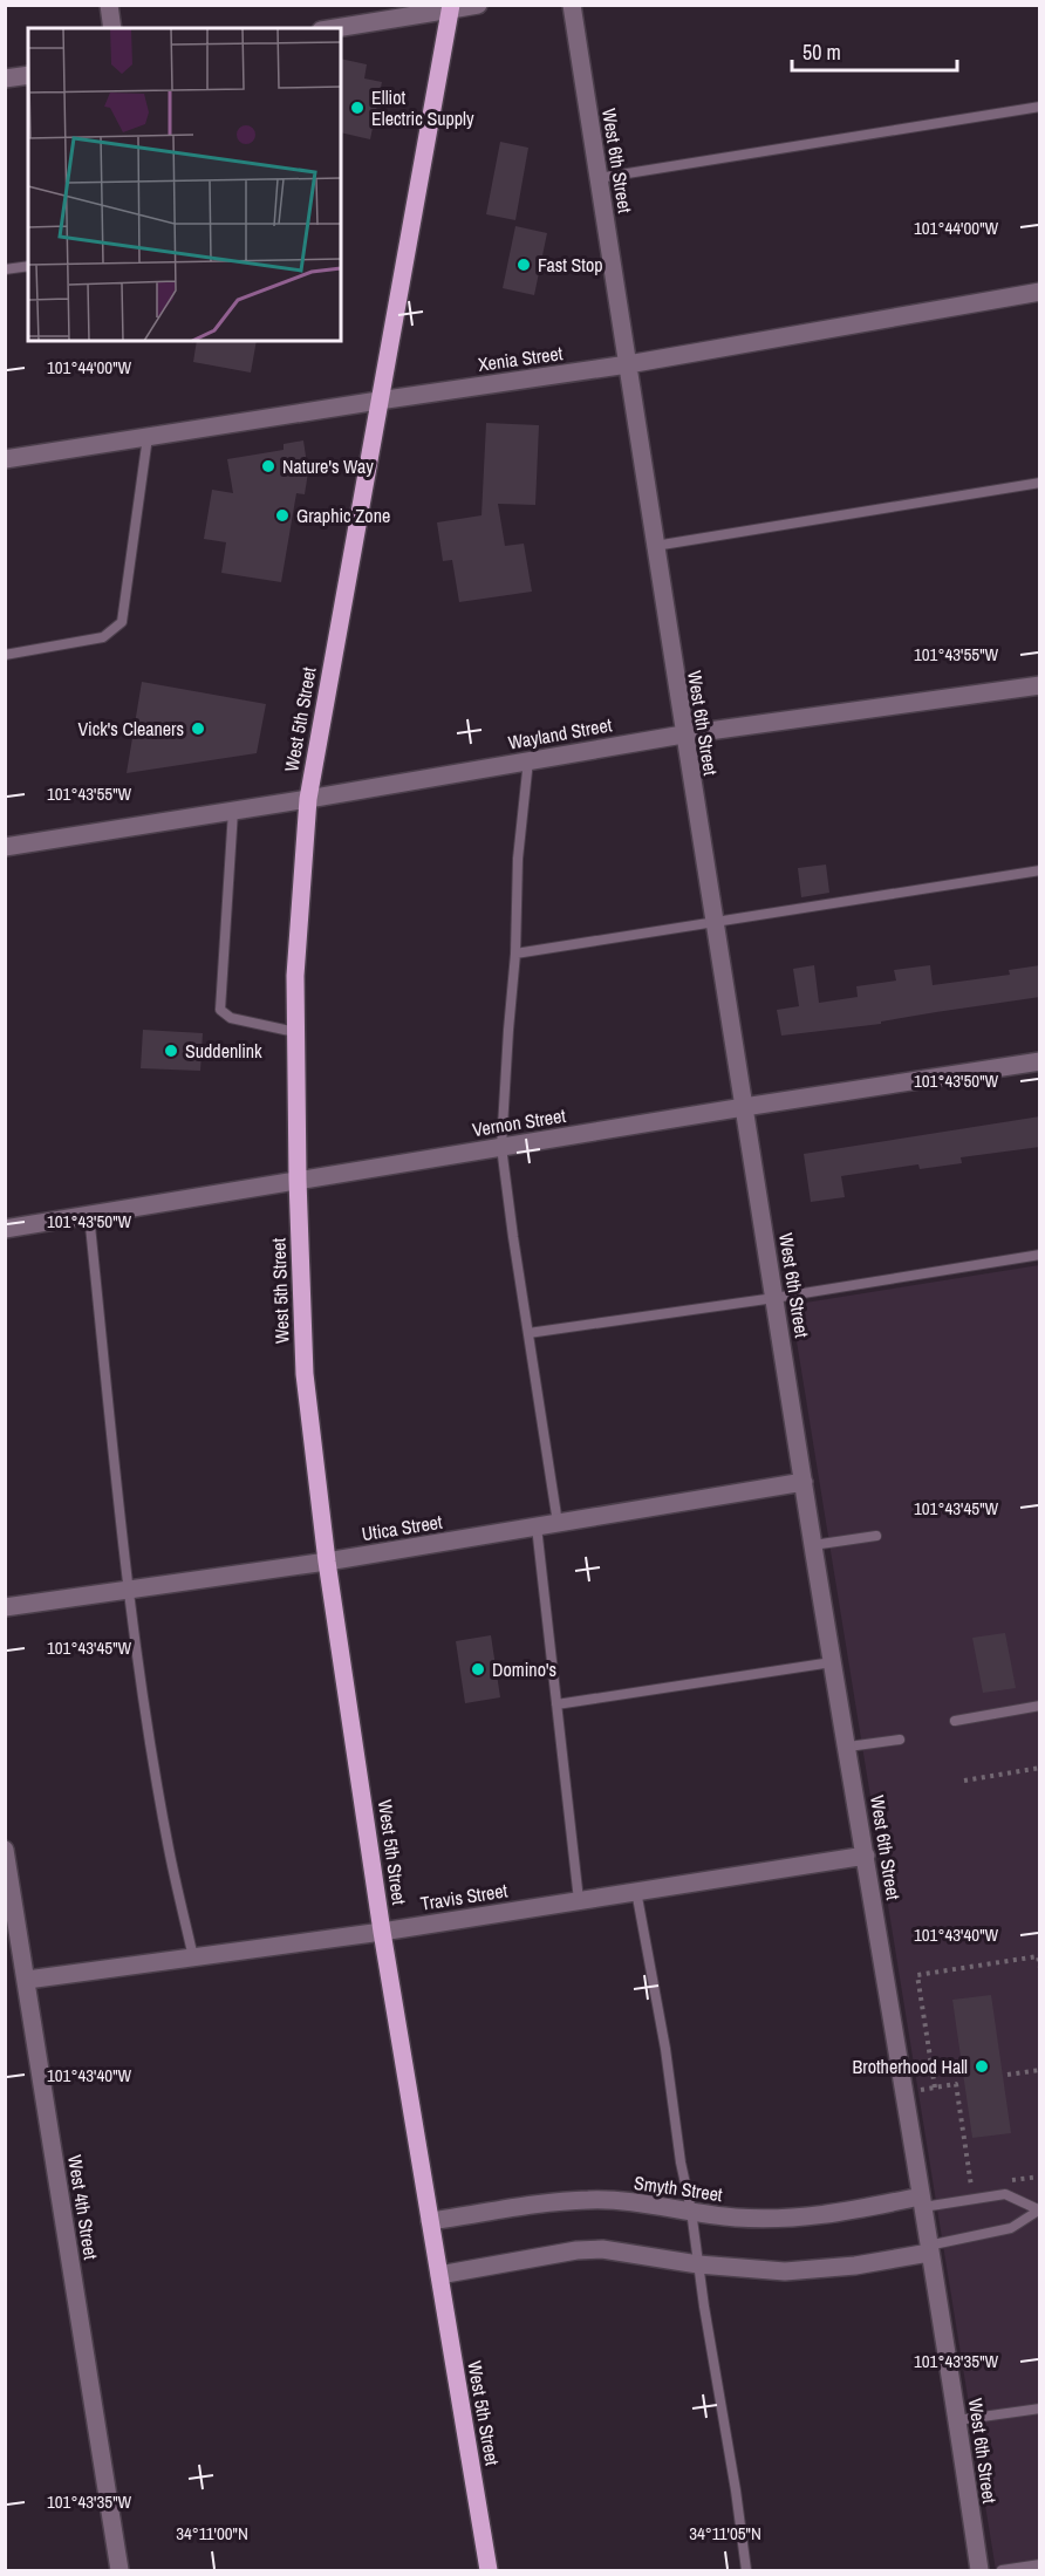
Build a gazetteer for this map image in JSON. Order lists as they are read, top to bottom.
{
  "streets": {
    "main road": ["West 5th Street"],
    "street": [
      "West 6th Street",
      "Xenia Street",
      "Wayland Street",
      "Vernon Street",
      "Utica Street",
      "Travis Street",
      "Smyth Street",
      "West 4th Street"
    ]
  },
  "crossings": [
    ["West 6th Street", "Xenia Street"],
    ["West 6th Street", "Wayland Street"],
    ["West 6th Street", "Vernon Street"],
    ["West 6th Street", "Utica Street"],
    ["West 6th Street", "Travis Street"],
    ["West 6th Street", "Smyth Street"],
    ["Xenia Street", "West 5th Street"],
    ["West 5th Street", "Wayland Street"],
    ["West 5th Street", "Vernon Street"],
    ["West 5th Street", "Utica Street"],
    ["West 5th Street", "Travis Street"],
    ["West 5th Street", "Smyth Street"],
    ["Travis Street", "West 4th Street"]
  ],
  "places": [
    "Elliot Electric Supply",
    "Fast Stop",
    "Nature's Way",
    "Graphic Zone",
    "Vick's Cleaners",
    "Suddenlink",
    "Domino's",
    "Brotherhood Hall"
  ],
  "scale_bar": "50 m",
  "coordinates": [
    "101°44'00\"W",
    "101°43'55\"W",
    "101°43'50\"W",
    "101°43'45\"W",
    "101°43'40\"W",
    "101°43'35\"W",
    "34°11'00\"N",
    "34°11'05\"N"
  ]
}
